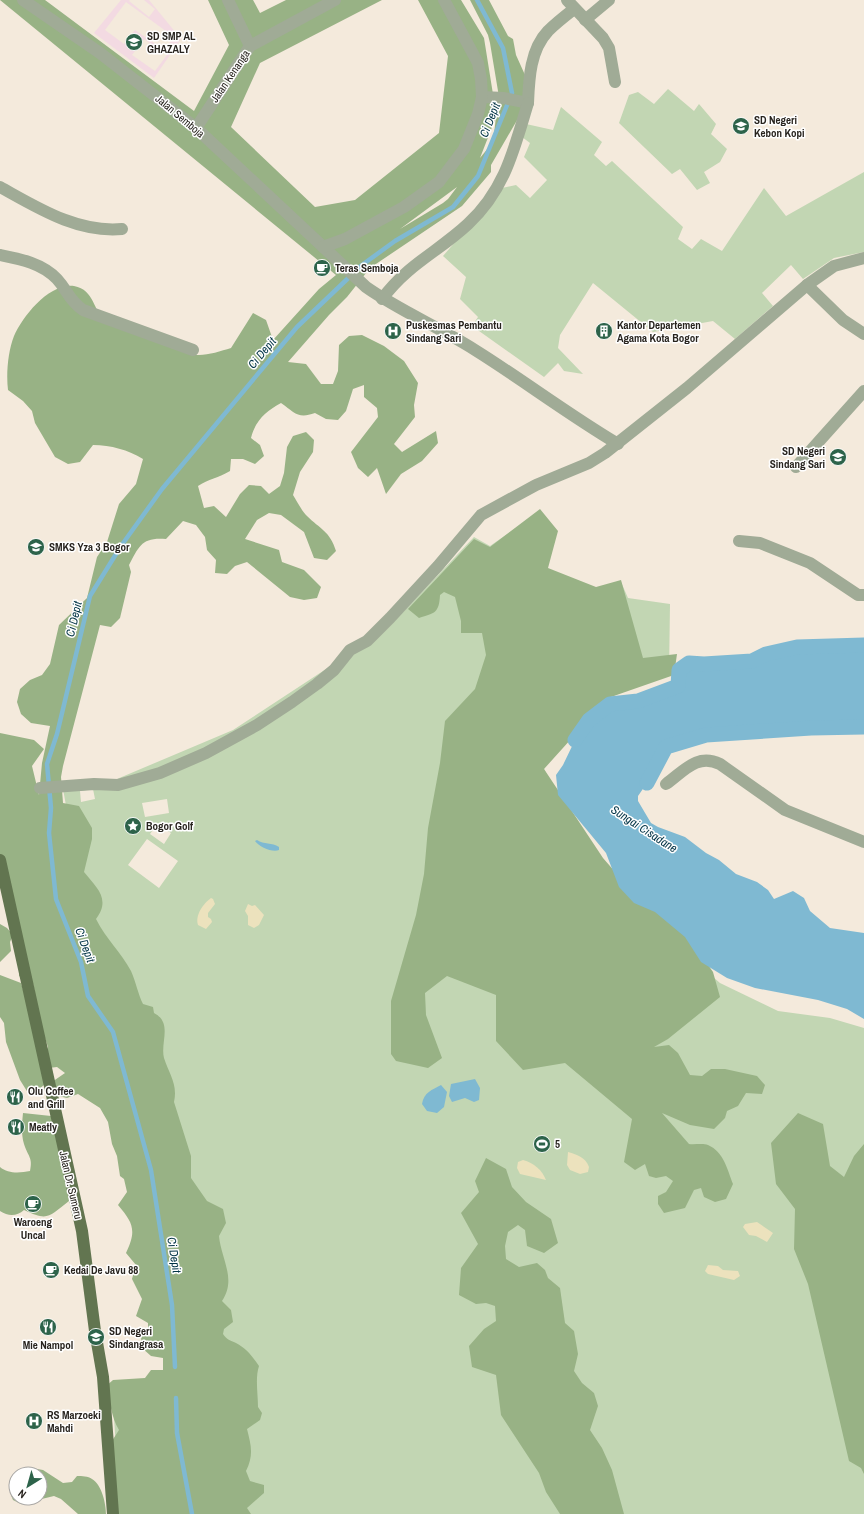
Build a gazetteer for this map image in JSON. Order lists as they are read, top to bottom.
{
  "streets": {
    "main road": ["Jalan Dr. Sumeru"],
    "street": ["Jalan Kenanga", "Jalan Semboja"]
  },
  "crossings": [
    ["Jalan Kenanga", "Jalan Semboja"]
  ],
  "water": ["Ci Depit", "Sungai Cisadane"],
  "places": {
    "school or university": [
      "SD SMP AL GHAZALY",
      "SD Negeri Kebon Kopi",
      "SD Negeri Sindang Sari",
      "SMKS Yza 3 Bogor",
      "SD Negeri Sindangrasa"
    ],
    "cafe": ["Teras Semboja", "Waroeng Uncal", "Kedai De Javu 88"],
    "hospital": ["Puskesmas Pembantu Sindang Sari", "RS Marzoeki Mahdi"],
    "building": ["Kantor Departemen Agama Kota Bogor"],
    "place": ["Bogor Golf"],
    "restaurant": ["Olu Coffee and Grill", "Meatly", "Mie Nampol"],
    "sports": ["5"]
  },
  "north": "bottom left"
}
